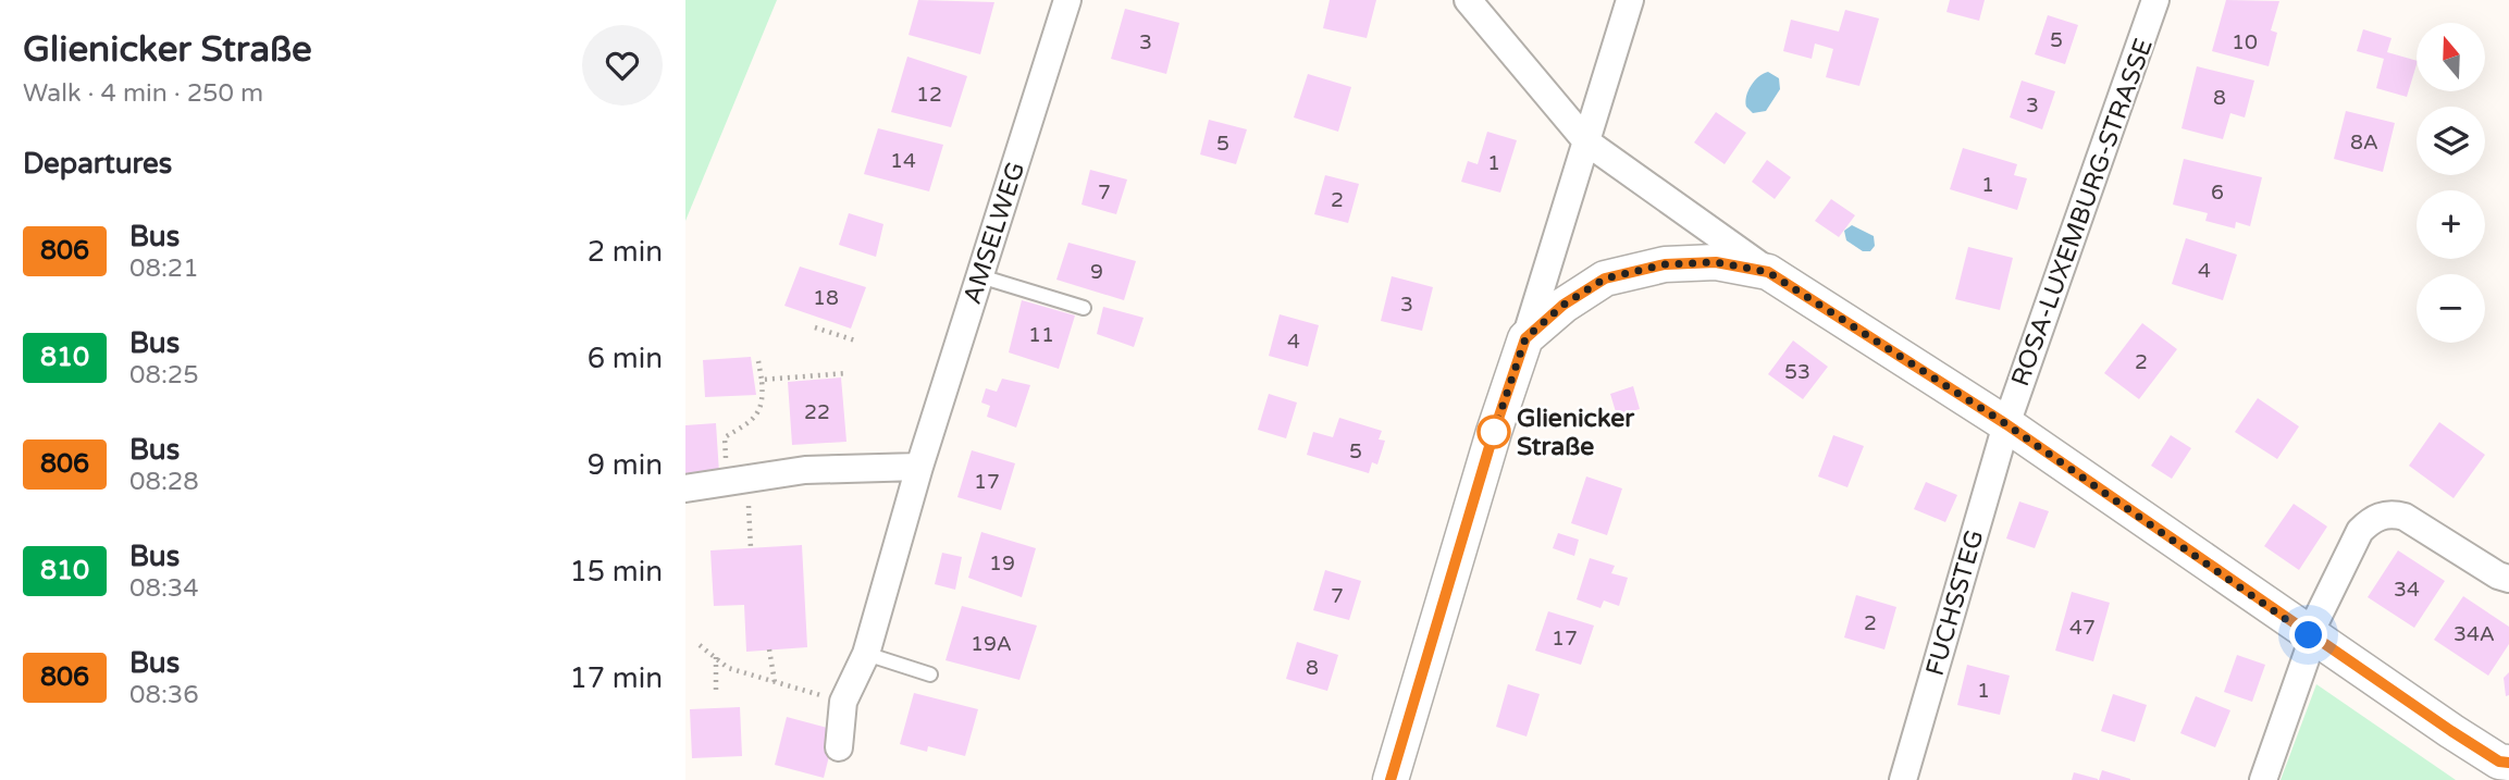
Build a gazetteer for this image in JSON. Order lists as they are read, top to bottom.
{
  "streets": {
    "street": ["ROSA-LUXEMBURG-STRASSE", "AMSELWEG", "FUCHSSTEG"]
  },
  "crossings": [
    ["ROSA-LUXEMBURG-STRASSE", "FUCHSSTEG"]
  ],
  "places": ["Glienicker Straße"],
  "lines": ["bus line 806"],
  "house_numbers": [
    "5",
    "3",
    "10",
    "12",
    "8",
    "3",
    "8A",
    "5",
    "14",
    "1",
    "1",
    "7",
    "6",
    "2",
    "4",
    "9",
    "18",
    "3",
    "11",
    "4",
    "2",
    "53",
    "22",
    "5",
    "17",
    "19",
    "34",
    "7",
    "2",
    "47",
    "34A",
    "17",
    "19A",
    "8",
    "1"
  ],
  "north": "top",
  "page": {
    "heading": [
      ["Glienicker Straße", "Walk · 4 min · 250 m"],
      "Departures"
    ],
    "map_buttons": ["+", "−"],
    "list": [
      {
        "mark": "806",
        "name": "Bus",
        "note": "08:21",
        "value": "2 min"
      },
      {
        "mark": "810",
        "name": "Bus",
        "note": "08:25",
        "value": "6 min"
      },
      {
        "mark": "806",
        "name": "Bus",
        "note": "08:28",
        "value": "9 min"
      },
      {
        "mark": "810",
        "name": "Bus",
        "note": "08:34",
        "value": "15 min"
      },
      {
        "mark": "806",
        "name": "Bus",
        "note": "08:36",
        "value": "17 min"
      }
    ]
  }
}
